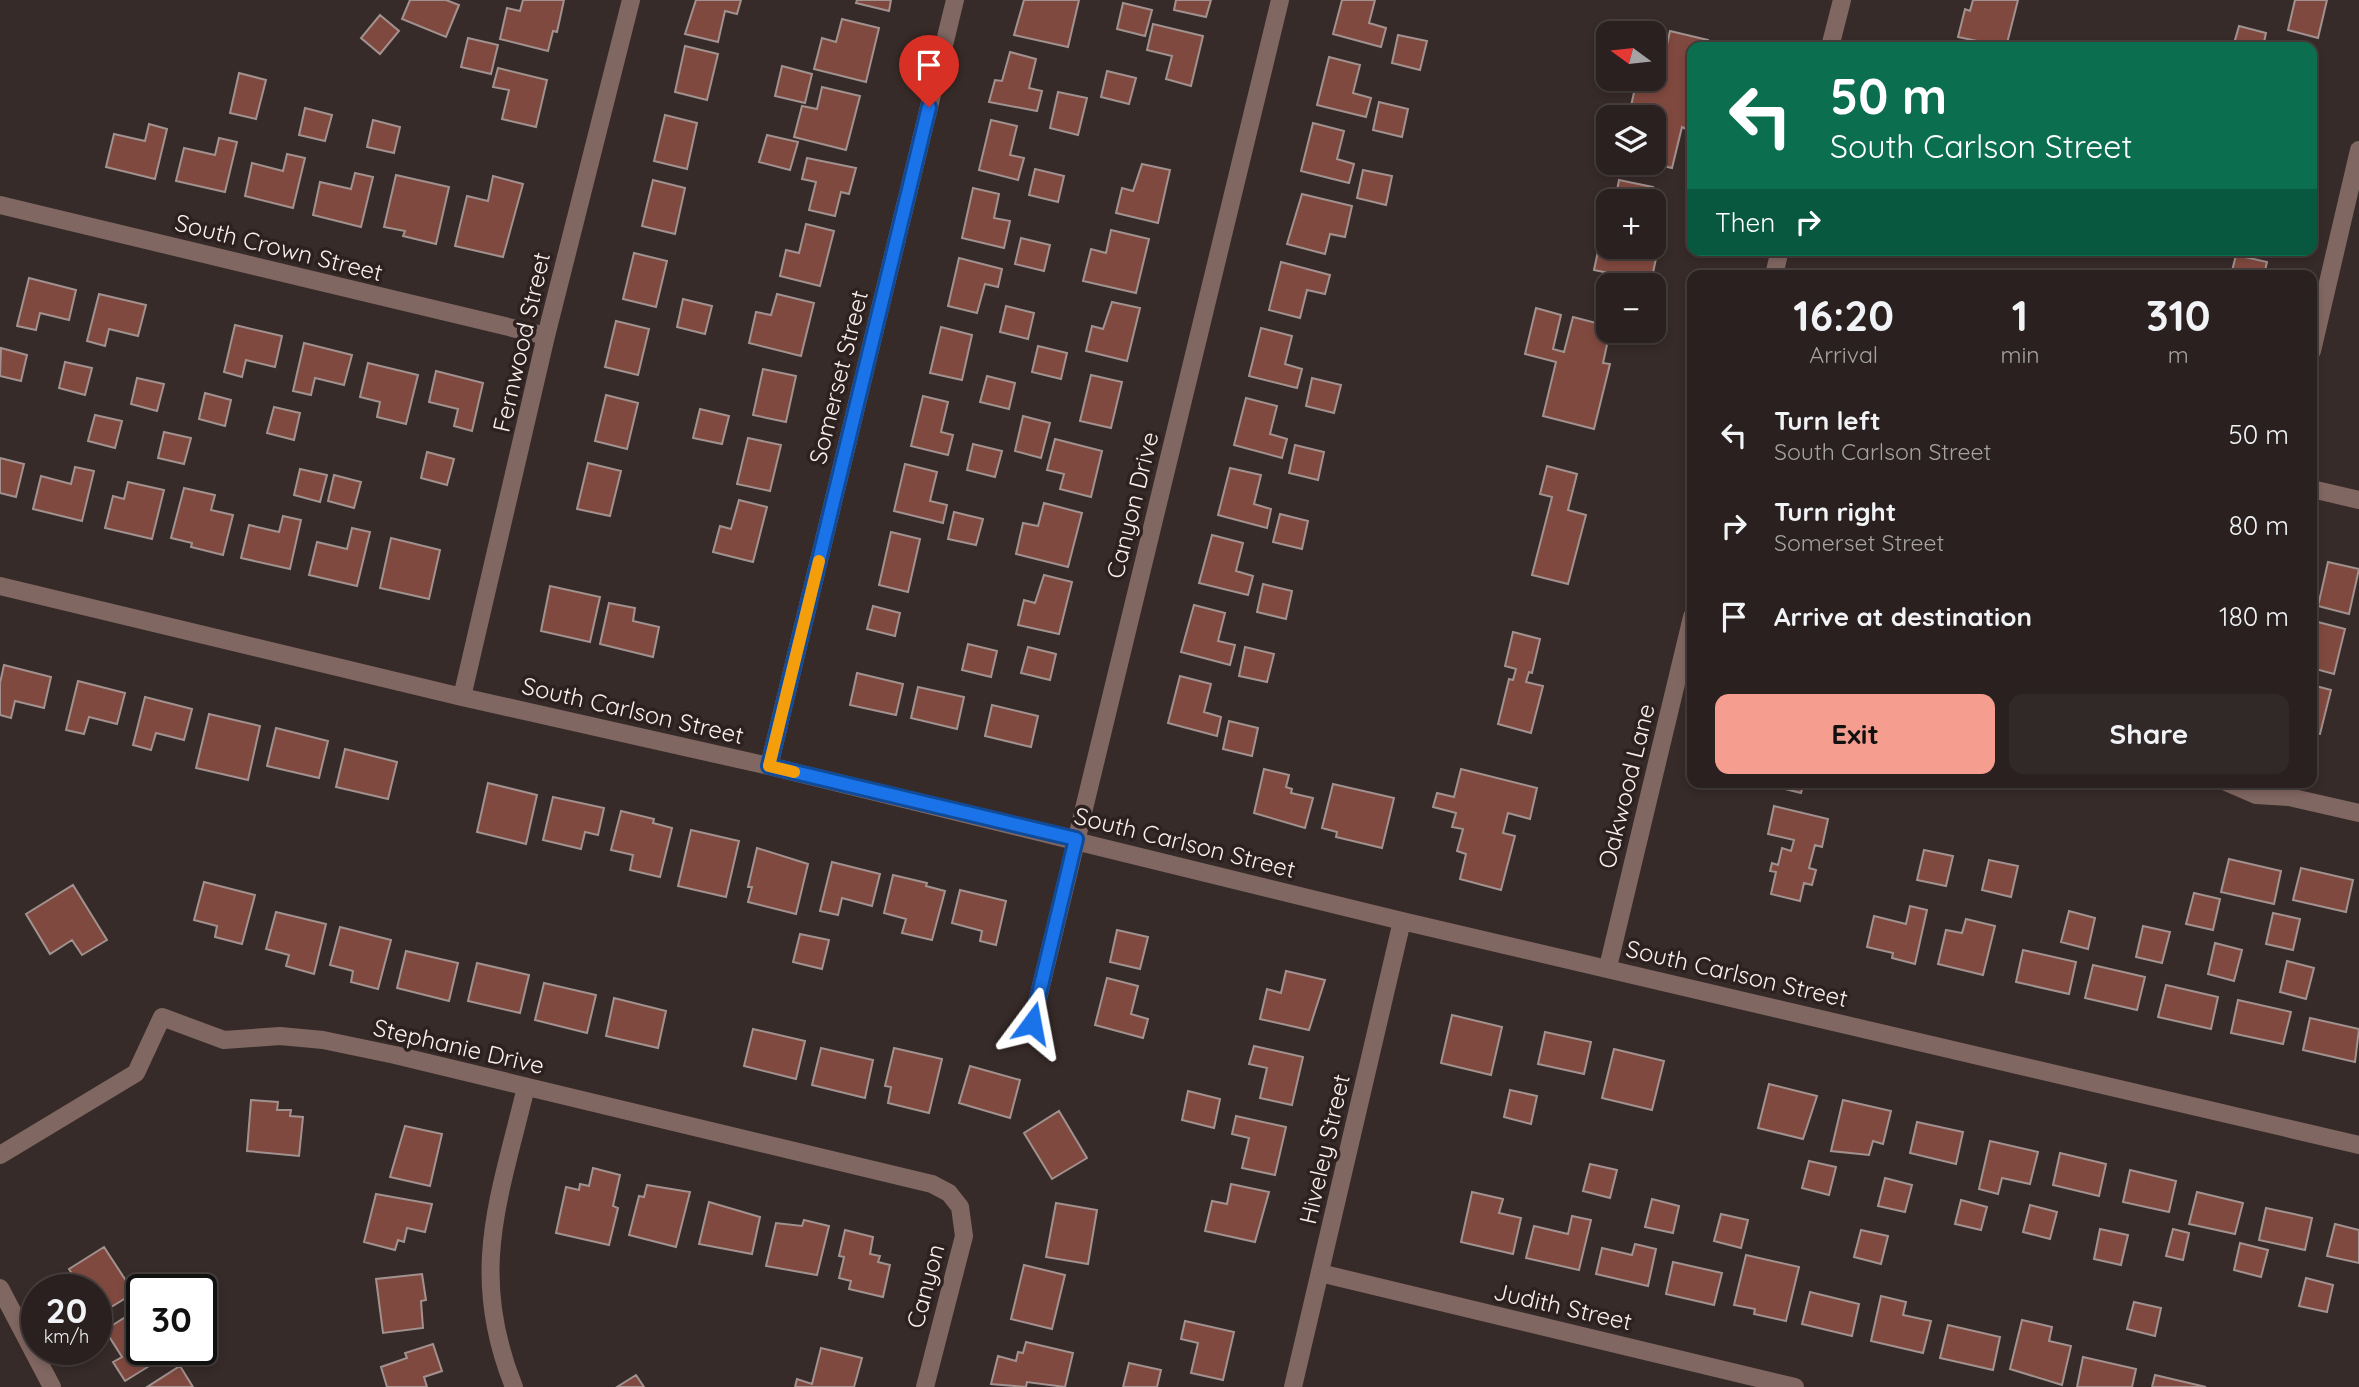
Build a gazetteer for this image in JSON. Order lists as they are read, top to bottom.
{
  "streets": {
    "street": [
      "South Crown Street",
      "Fernwood Street",
      "Somerset Street",
      "Canyon Drive",
      "South Carlson Street",
      "Oakwood Lane",
      "Stephanie Drive",
      "Hiveley Street",
      "Canyon",
      "Judith Street"
    ]
  },
  "crossings": [
    ["South Crown Street", "Fernwood Street"],
    ["Fernwood Street", "South Carlson Street"],
    ["Somerset Street", "South Carlson Street"],
    ["Canyon Drive", "South Carlson Street"],
    ["South Carlson Street", "Oakwood Lane"],
    ["South Carlson Street", "Hiveley Street"],
    ["Stephanie Drive", "Canyon"],
    ["Hiveley Street", "Judith Street"]
  ],
  "north": "left",
  "page": {
    "map_buttons": ["+", "−"],
    "turn": ["50 m", "South Carlson Street"],
    "then": "Then",
    "eta": [
      "16:20",
      "Arrival",
      "1",
      "min",
      "310",
      "m"
    ],
    "list": [
      {
        "name": "Turn left",
        "note": "South Carlson Street",
        "value": "50 m"
      },
      {
        "name": "Turn right",
        "note": "Somerset Street",
        "value": "80 m"
      },
      {
        "name": "Arrive at destination",
        "value": "180 m"
      }
    ],
    "buttons": ["Exit", "Share"],
    "speed": "20 km/h",
    "limit": "30"
  }
}
